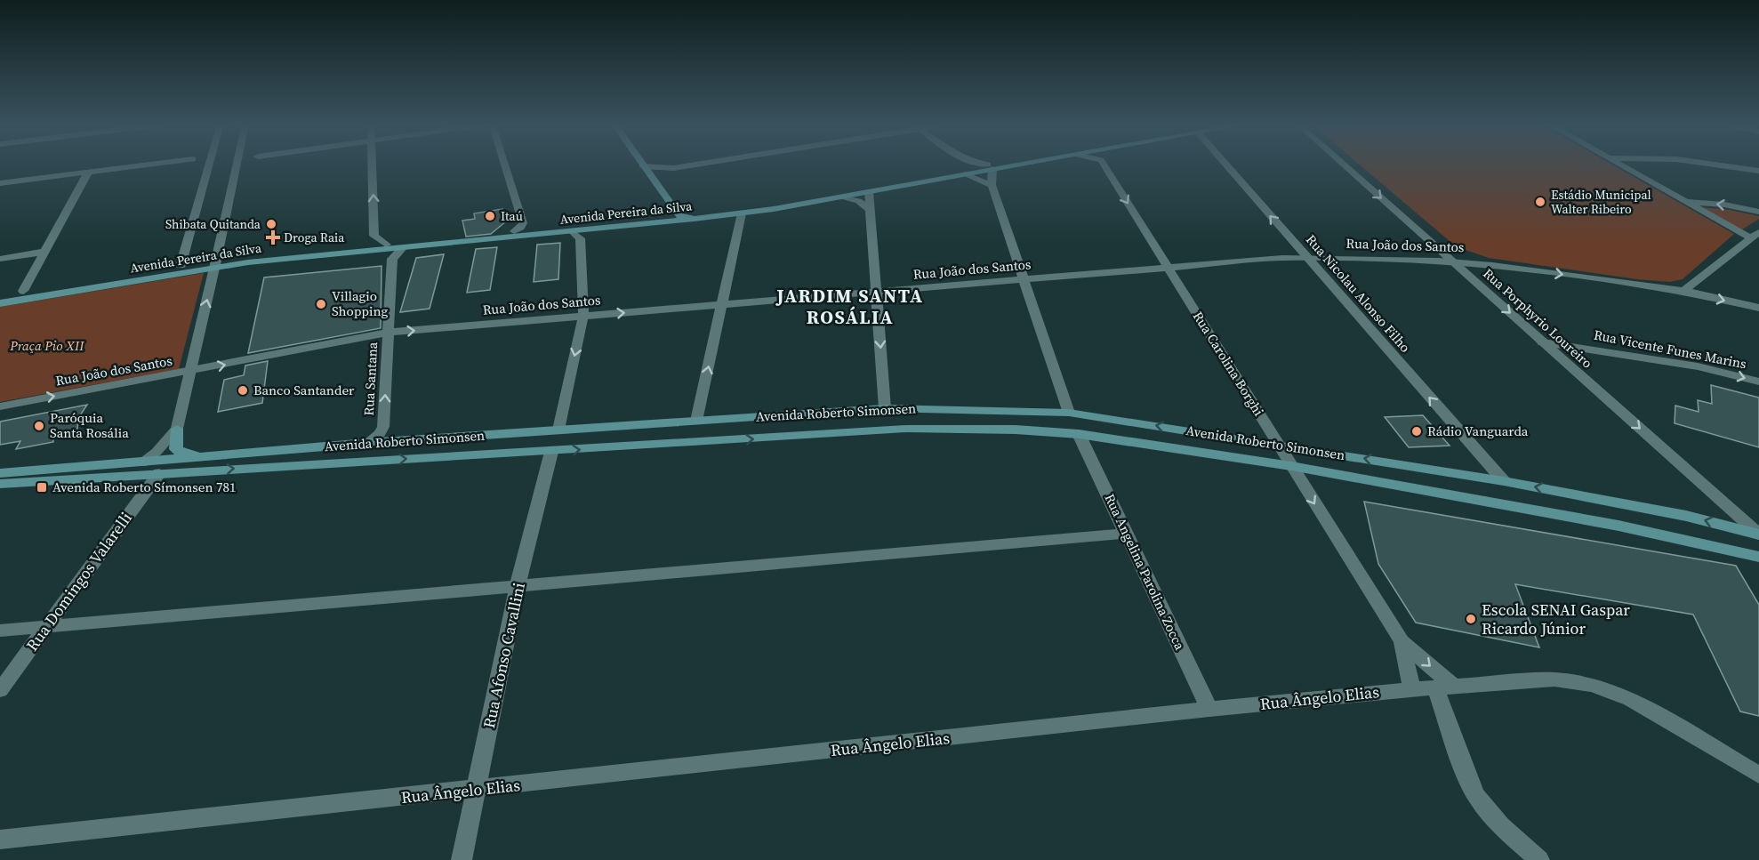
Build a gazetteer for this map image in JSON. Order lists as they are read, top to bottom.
{
  "streets": {
    "main road": ["Avenida Pereira da Silva", "Avenida Roberto Simonsen"],
    "street": [
      "Rua João dos Santos",
      "Rua Nicolau Alonso Filho",
      "Rua Porphyrio Loureiro",
      "Rua Vicente Funes Marins",
      "Rua Carolina Borghi",
      "Rua Santana",
      "Rua Angelina Parolina Zocca",
      "Rua Domingos Valarelli",
      "Rua Afonso Cavallini",
      "Rua Ângelo Elias"
    ]
  },
  "crossings": [
    ["Avenida Pereira da Silva", "Rua Santana"],
    ["Rua João dos Santos", "Rua Nicolau Alonso Filho"],
    ["Rua João dos Santos", "Rua Porphyrio Loureiro"],
    ["Rua João dos Santos", "Rua Carolina Borghi"],
    ["Rua João dos Santos", "Rua Santana"],
    ["Rua Nicolau Alonso Filho", "Avenida Roberto Simonsen"],
    ["Rua Porphyrio Loureiro", "Rua Vicente Funes Marins"],
    ["Rua Porphyrio Loureiro", "Avenida Roberto Simonsen"],
    ["Rua Carolina Borghi", "Avenida Roberto Simonsen"],
    ["Rua Carolina Borghi", "Rua Ângelo Elias"],
    ["Rua Santana", "Avenida Roberto Simonsen"],
    ["Avenida Roberto Simonsen", "Rua Angelina Parolina Zocca"],
    ["Avenida Roberto Simonsen", "Rua Domingos Valarelli"],
    ["Avenida Roberto Simonsen", "Rua Afonso Cavallini"],
    ["Rua Angelina Parolina Zocca", "Rua Ângelo Elias"],
    ["Rua Afonso Cavallini", "Rua Ângelo Elias"]
  ],
  "one_way": [
    "Rua João dos Santos",
    "Rua Nicolau Alonso Filho",
    "Rua Porphyrio Loureiro",
    "Rua Vicente Funes Marins",
    "Rua Carolina Borghi",
    "Rua Santana"
  ],
  "districts": ["JARDIM SANTA ROSÁLIA"],
  "parks": ["Praça Pio XII"],
  "places": {
    "other": [
      "Estádio Municipal Walter Ribeiro",
      "Itaú",
      "Shibata Quitanda",
      "Villagio Shopping",
      "Banco Santander",
      "Paróquia Santa Rosália",
      "Rádio Vanguarda",
      "Escola SENAI Gaspar Ricardo Júnior"
    ],
    "health": ["Droga Raia"],
    "transit": ["Avenida Roberto Símonsen 781"]
  }
}
